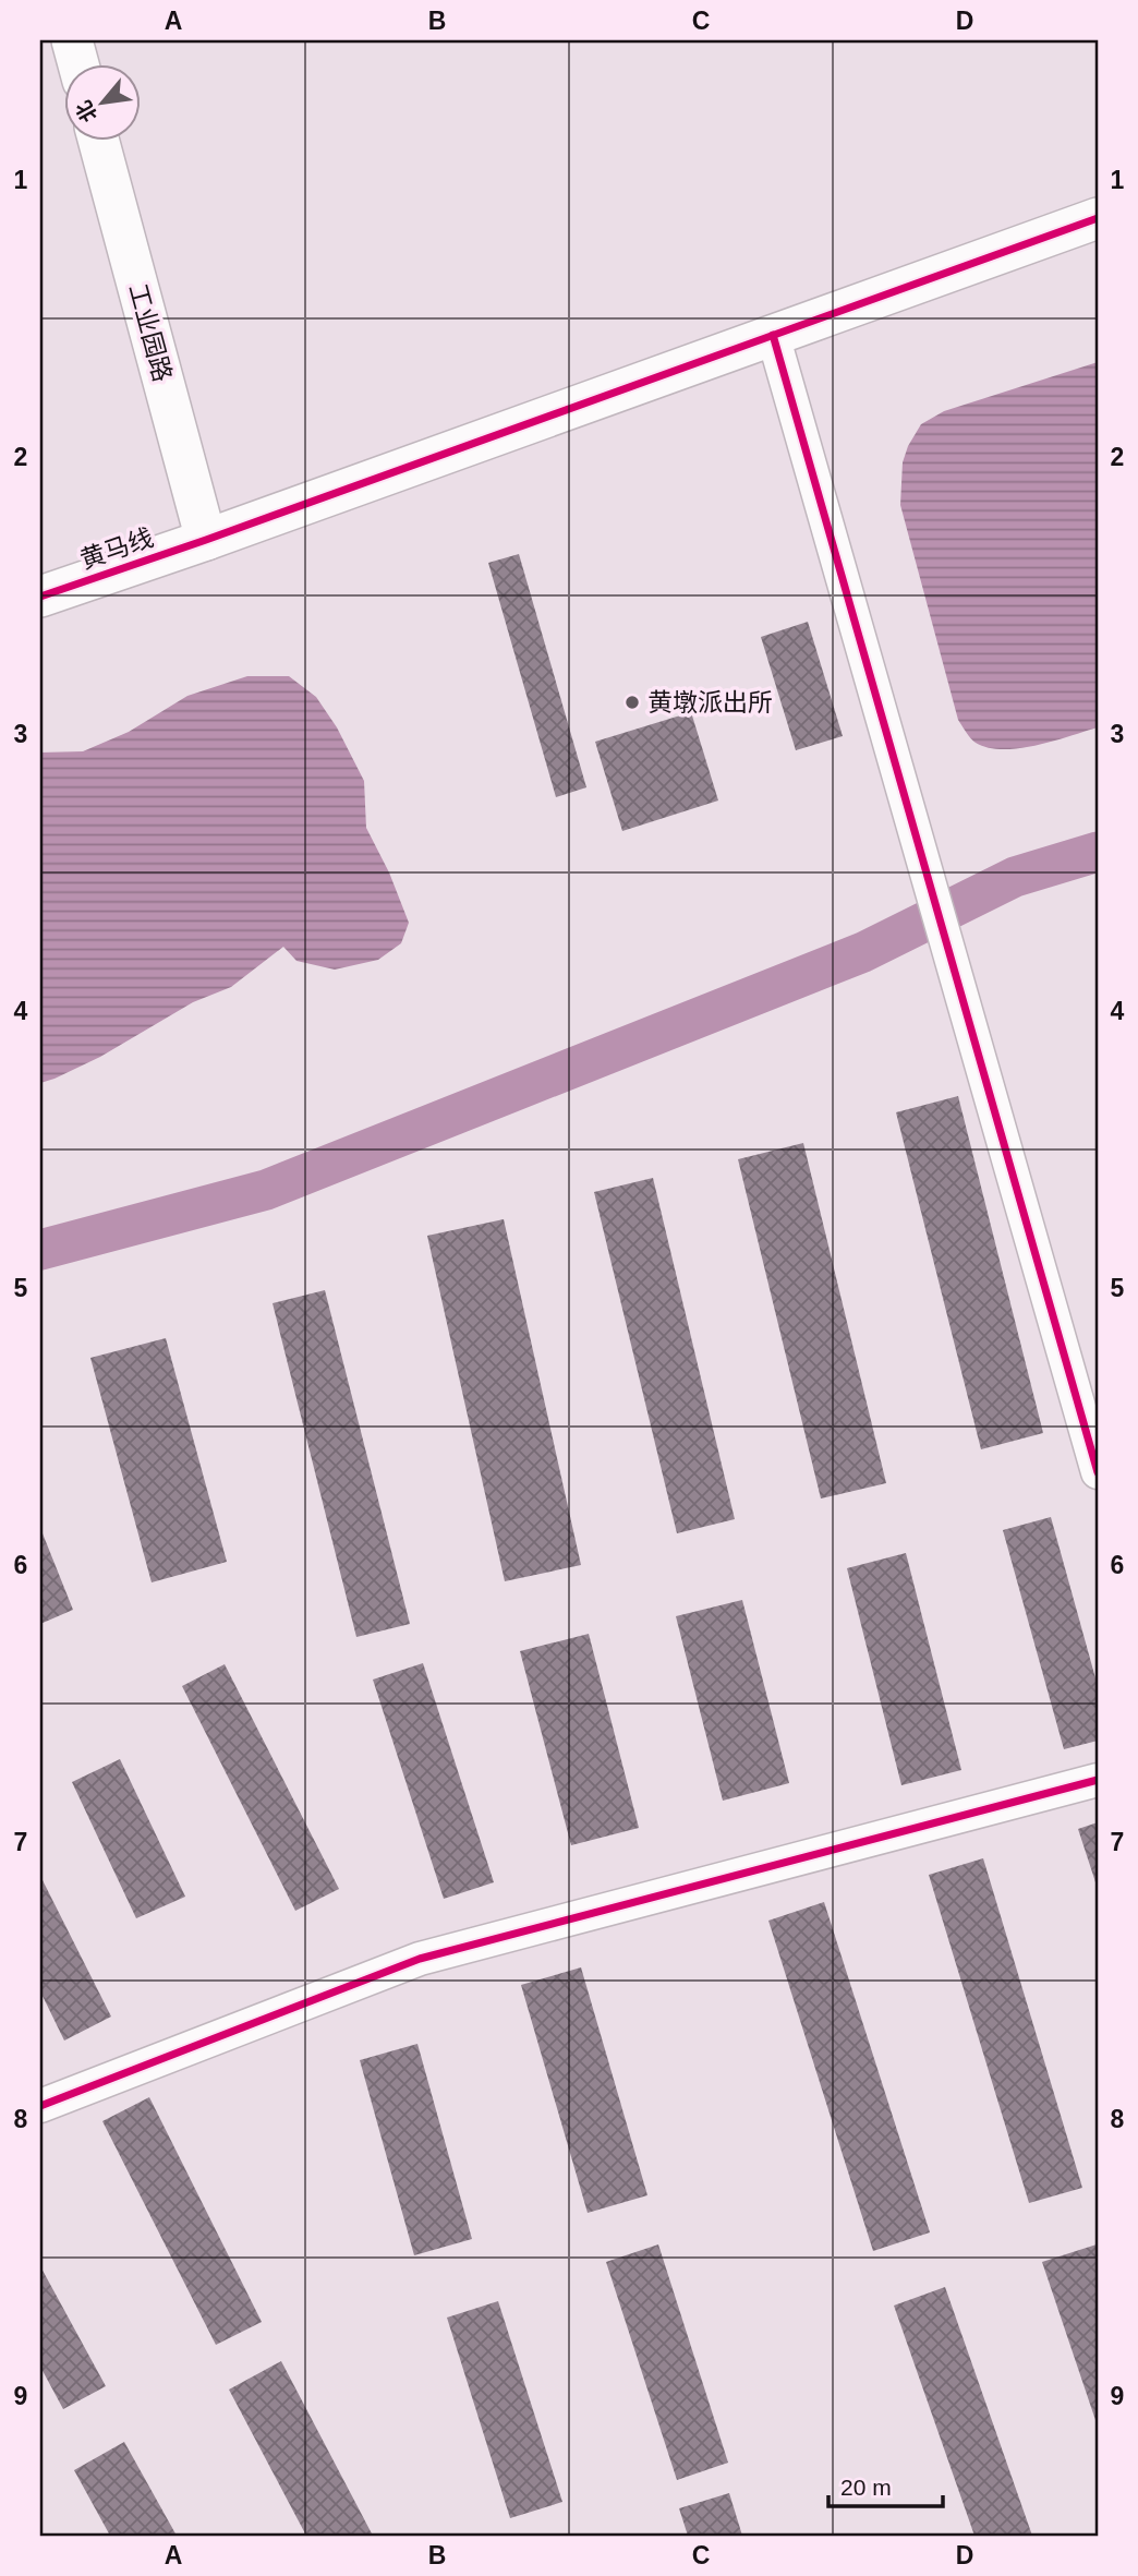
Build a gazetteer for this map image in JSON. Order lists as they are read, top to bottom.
{
  "streets": {
    "street": ["工业园路", "黄马线"]
  },
  "crossings": [
    ["工业园路", "黄马线"]
  ],
  "places": ["黄墩派出所"],
  "scale_bar": "20 m",
  "north": "bottom left",
  "grid": {
    "columns": [
      "A",
      "B",
      "C",
      "D"
    ],
    "rows": [
      "1",
      "2",
      "3",
      "4",
      "5",
      "6",
      "7",
      "8",
      "9"
    ]
  }
}
